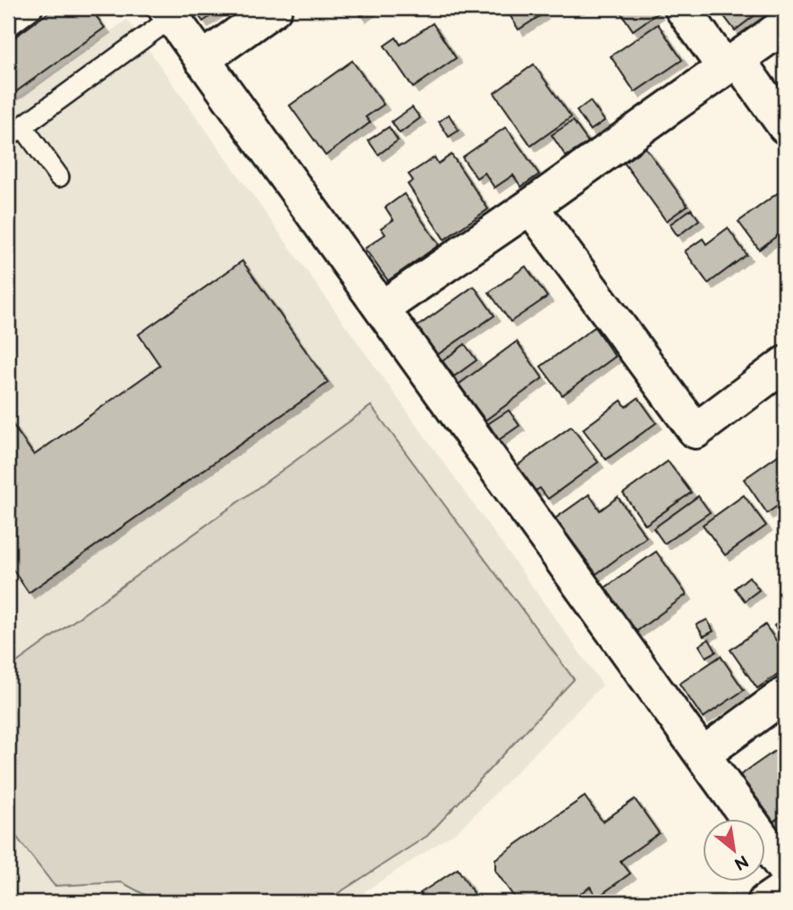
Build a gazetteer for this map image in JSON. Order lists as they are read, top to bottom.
{
  "north": "bottom right"
}
